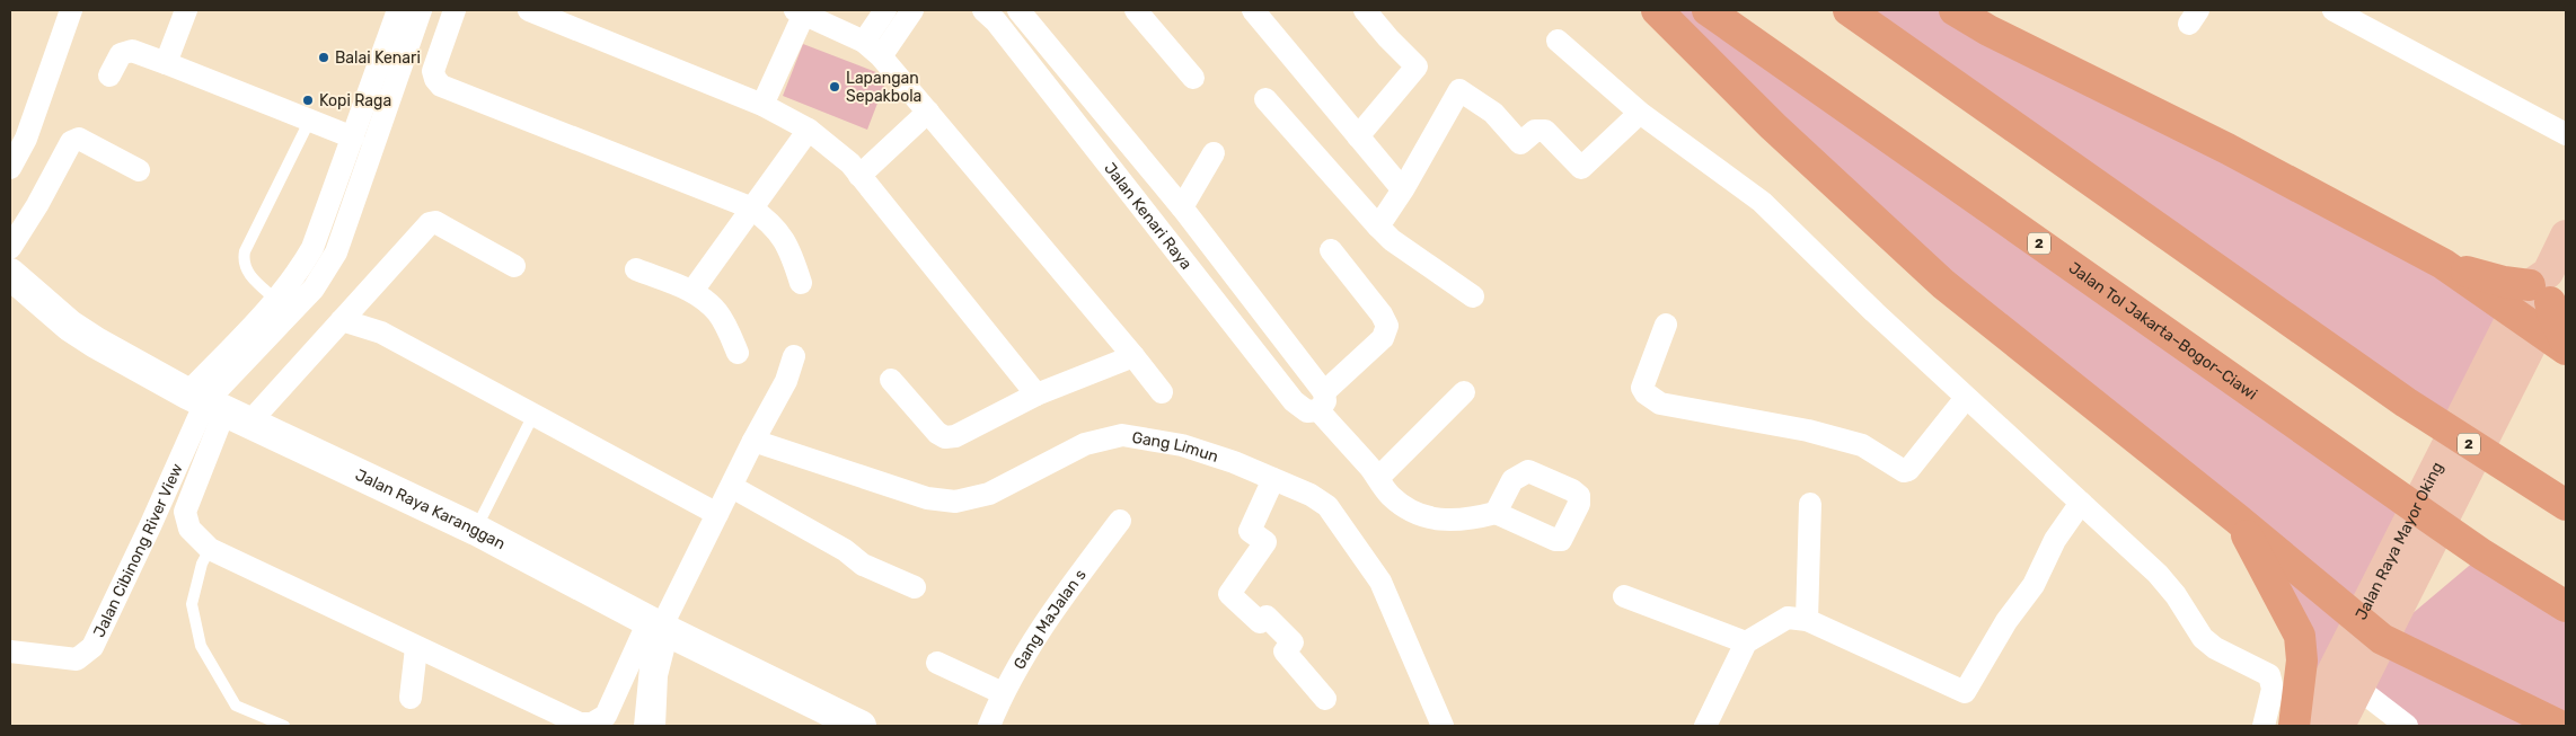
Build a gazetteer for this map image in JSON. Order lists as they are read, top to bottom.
{
  "streets": {
    "highway": ["2", "Jalan Tol Jakarta–Bogor–Ciawi"],
    "main road": ["Jalan Raya Mayor Oking"],
    "street": [
      "Jalan Kenari Raya",
      "Gang Limun",
      "Jalan Raya Karanggan",
      "Jalan Cibinong River View",
      "Gang MaJalan s"
    ]
  },
  "crossings": [
    ["Jalan Raya Karanggan", "Jalan Cibinong River View"]
  ],
  "places": ["Balai Kenari", "Lapangan Sepakbola", "Kopi Raga"]
}
